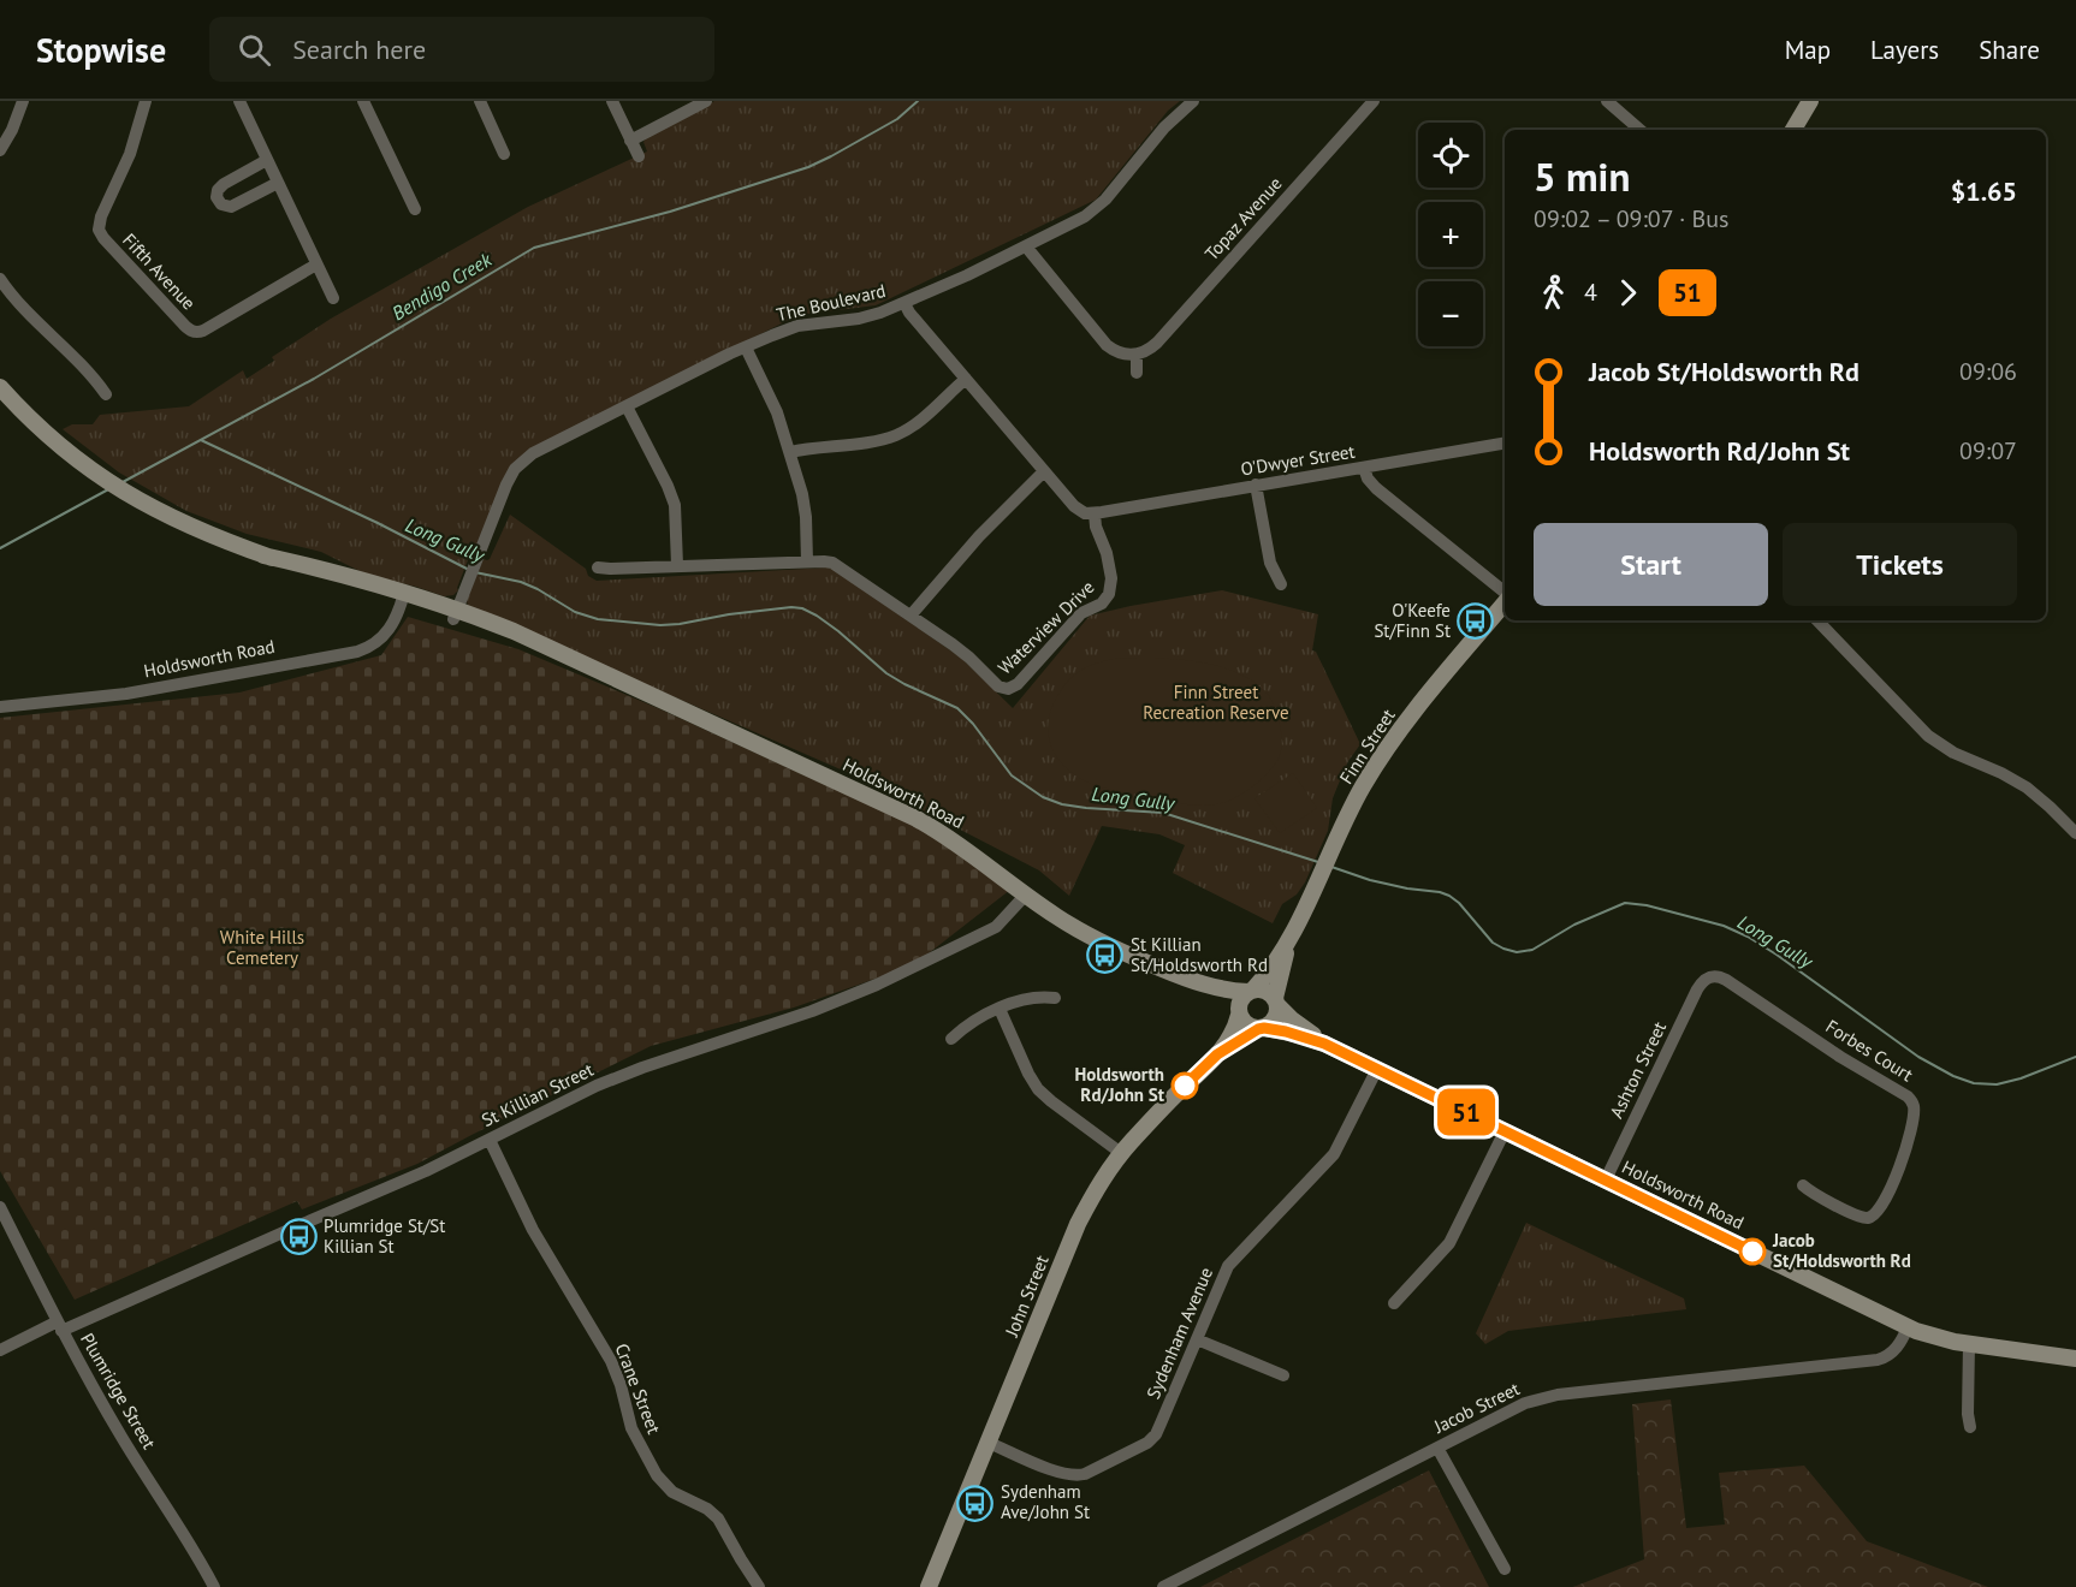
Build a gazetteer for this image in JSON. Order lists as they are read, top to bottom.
{
  "streets": {
    "main road": ["Holdsworth Road", "Finn Street", "John Street"],
    "street": [
      "Topaz Avenue",
      "Fifth Avenue",
      "The Boulevard",
      "O'Dwyer Street",
      "Waterview Drive",
      "Forbes Court",
      "Ashton Street",
      "St Killian Street",
      "Sydenham Avenue",
      "Crane Street",
      "Plumridge Street",
      "Jacob Street"
    ]
  },
  "crossings": [
    ["The Boulevard", "Holdsworth Road"],
    ["O'Dwyer Street", "Waterview Drive"],
    ["Holdsworth Road", "Finn Street"],
    ["Holdsworth Road", "Ashton Street"],
    ["Holdsworth Road", "St Killian Street"],
    ["Holdsworth Road", "John Street"],
    ["Holdsworth Road", "Sydenham Avenue"],
    ["Holdsworth Road", "Jacob Street"],
    ["Finn Street", "John Street"],
    ["Forbes Court", "Ashton Street"],
    ["St Killian Street", "Crane Street"],
    ["St Killian Street", "Plumridge Street"],
    ["John Street", "Sydenham Avenue"]
  ],
  "water": ["Bendigo Creek", "Long Gully"],
  "parks": ["Finn Street Recreation Reserve", "White Hills Cemetery"],
  "places": {
    "bus stop": [
      "O'Keefe St/Finn St",
      "St Killian St/Holdsworth Rd",
      "Plumridge St/St Killian St",
      "Sydenham Ave/John St"
    ],
    "other": ["Holdsworth Rd/John St", "Jacob St/Holdsworth Rd"]
  },
  "lines": ["bus line 51"],
  "page": {
    "header": "Stopwise",
    "search": "Search here",
    "nav": ["Map", "Layers", "Share"],
    "on_map": "51",
    "map_buttons": ["+", "−"],
    "heading": ["5 min", "09:02 – 09:07 · Bus", "$1.65"],
    "legs": ["4", "51"],
    "list": [
      {
        "name": "Jacob St/Holdsworth Rd",
        "value": "09:06"
      },
      {
        "name": "Holdsworth Rd/John St",
        "value": "09:07"
      }
    ],
    "buttons": ["Start", "Tickets"]
  }
}
